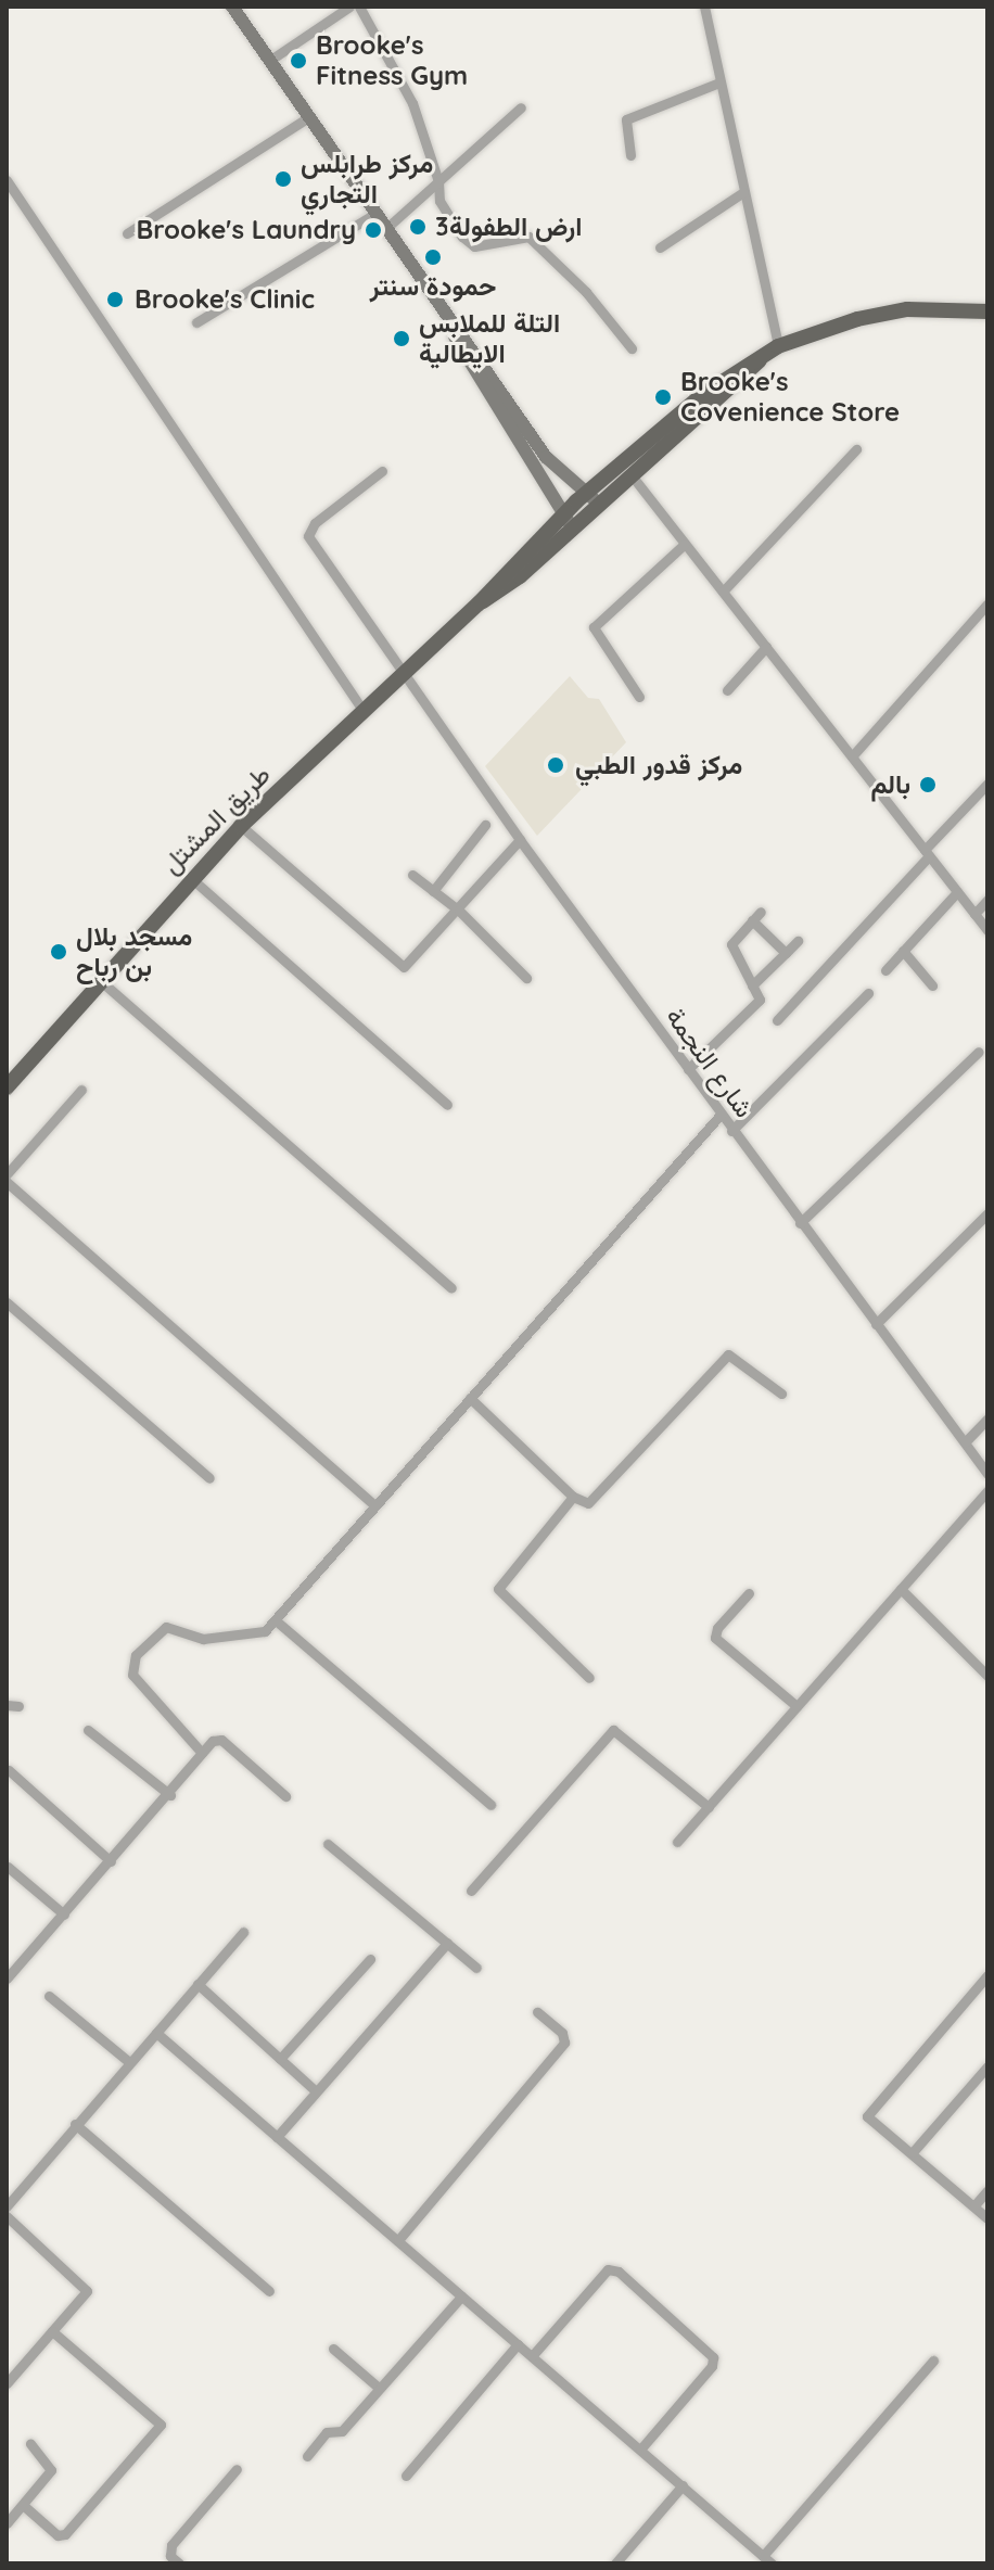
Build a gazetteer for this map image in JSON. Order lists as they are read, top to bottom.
{
  "streets": {
    "main road": ["طريق المشتل"],
    "street": ["شارع النجمة"]
  },
  "crossings": [
    ["طريق المشتل", "شارع النجمة"]
  ],
  "places": [
    "Brooke's Fitness Gym",
    "مركز طرابلس التجاري",
    "ارض الطفولة3",
    "Brooke's Laundry",
    "حمودة سنتر",
    "Brooke's Clinic",
    "التلة للملابس الايطالية",
    "Brooke's Covenience Store",
    "مركز قدور الطبي",
    "بالم",
    "مسجد بلال بن رباح"
  ]
}
